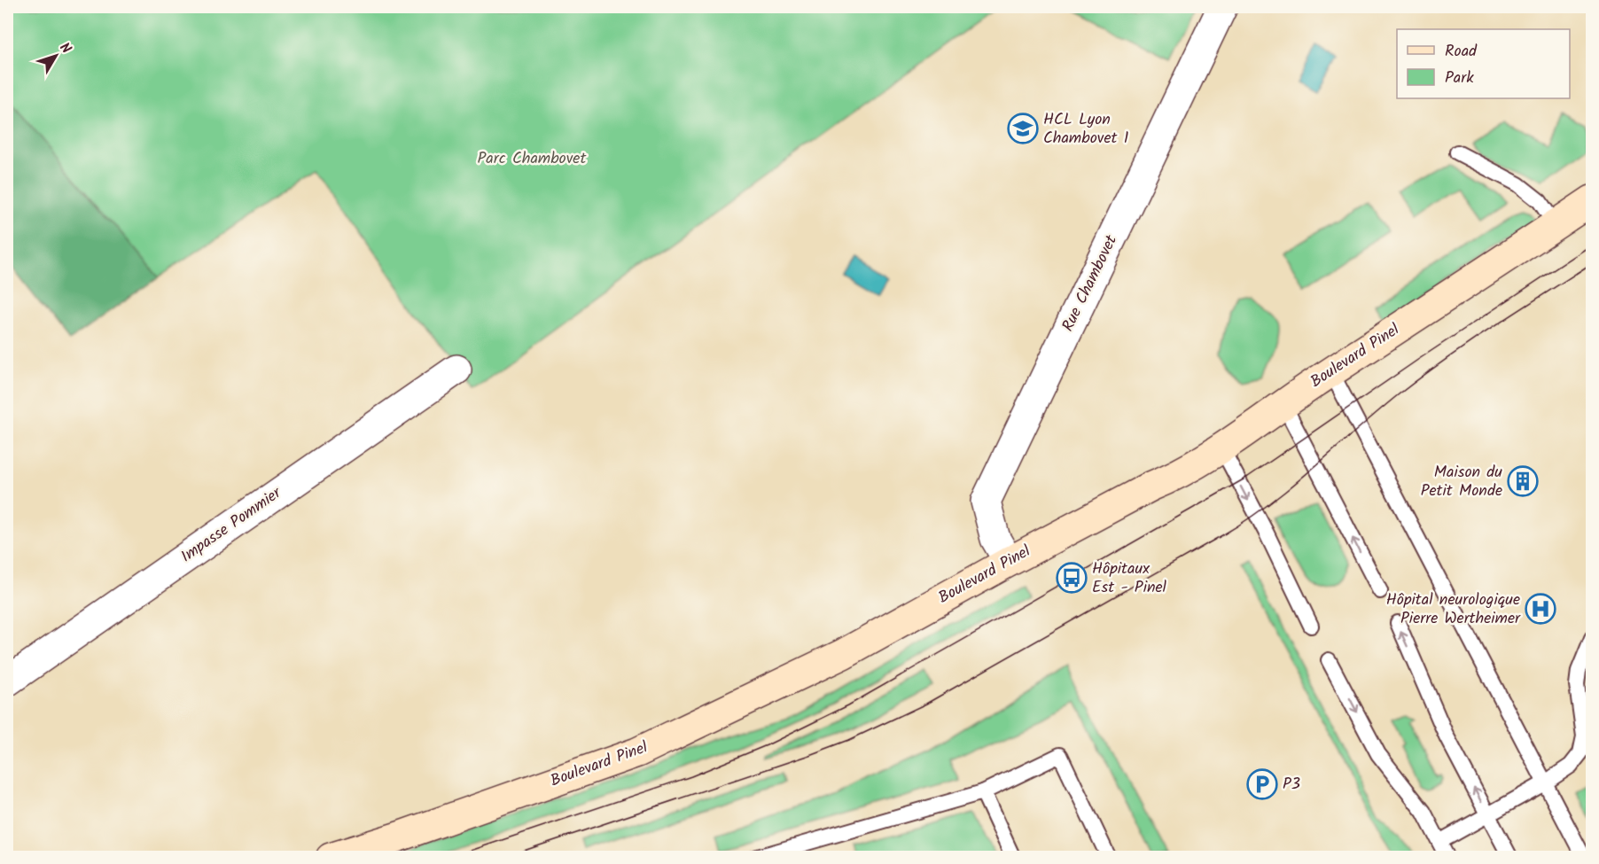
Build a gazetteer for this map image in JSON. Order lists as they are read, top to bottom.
{
  "streets": {
    "main road": ["Boulevard Pinel"],
    "street": ["Rue Chambovet", "Impasse Pommier"]
  },
  "crossings": [
    ["Rue Chambovet", "Boulevard Pinel"]
  ],
  "parks": ["Parc Chambovet"],
  "places": {
    "school or university": ["HCL Lyon Chambovet 1"],
    "building": ["Maison du Petit Monde"],
    "bus stop": ["Hôpitaux Est - Pinel"],
    "hospital": ["Hôpital neurologique Pierre Wertheimer"],
    "parking": ["P3"]
  },
  "legend": ["Road", "Park"],
  "north": "top right"
}
